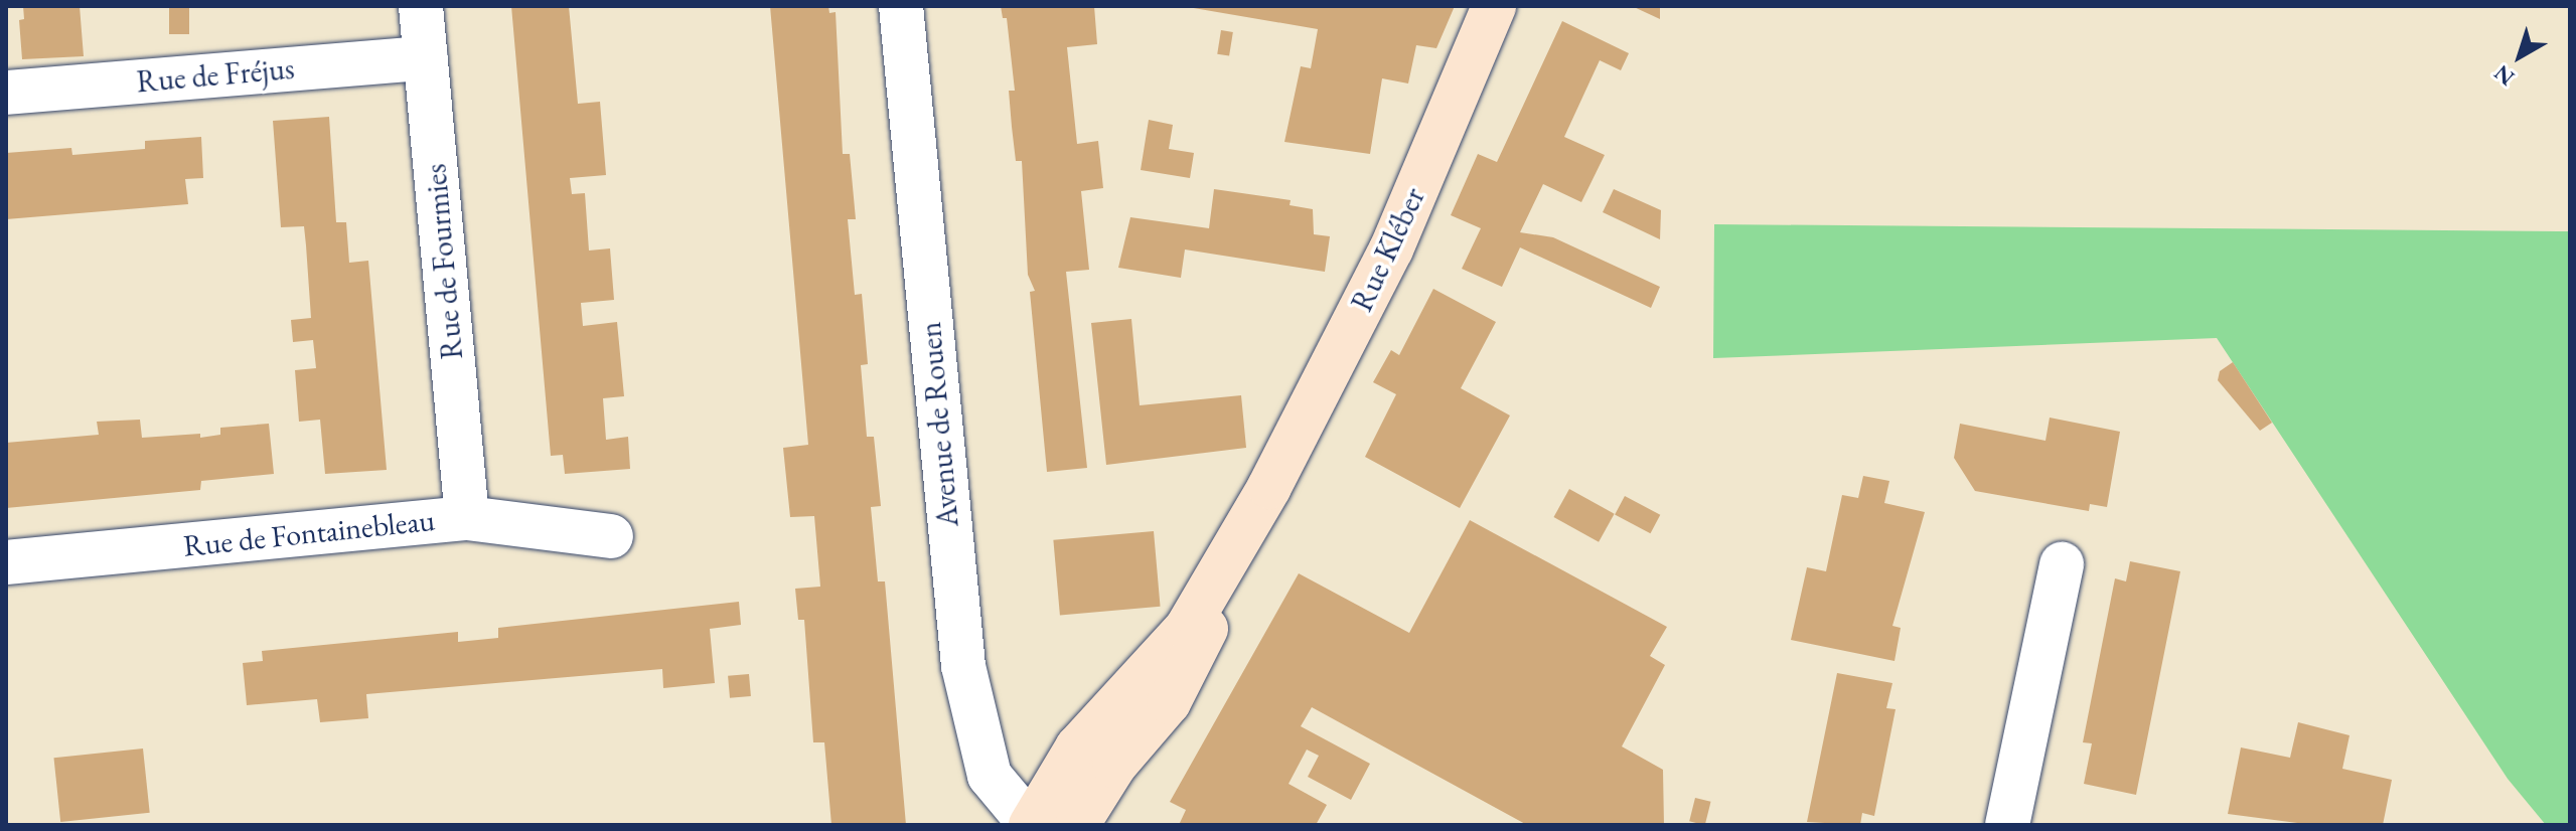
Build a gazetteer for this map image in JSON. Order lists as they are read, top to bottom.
{
  "streets": {
    "street": [
      "Rue de Fréjus",
      "Rue Kléber",
      "Rue de Fourmies",
      "Avenue de Rouen",
      "Rue de Fontainebleau"
    ]
  },
  "crossings": [
    ["Rue de Fréjus", "Rue de Fourmies"],
    ["Rue Kléber", "Avenue de Rouen"],
    ["Rue de Fourmies", "Rue de Fontainebleau"]
  ],
  "north": "bottom left"
}
